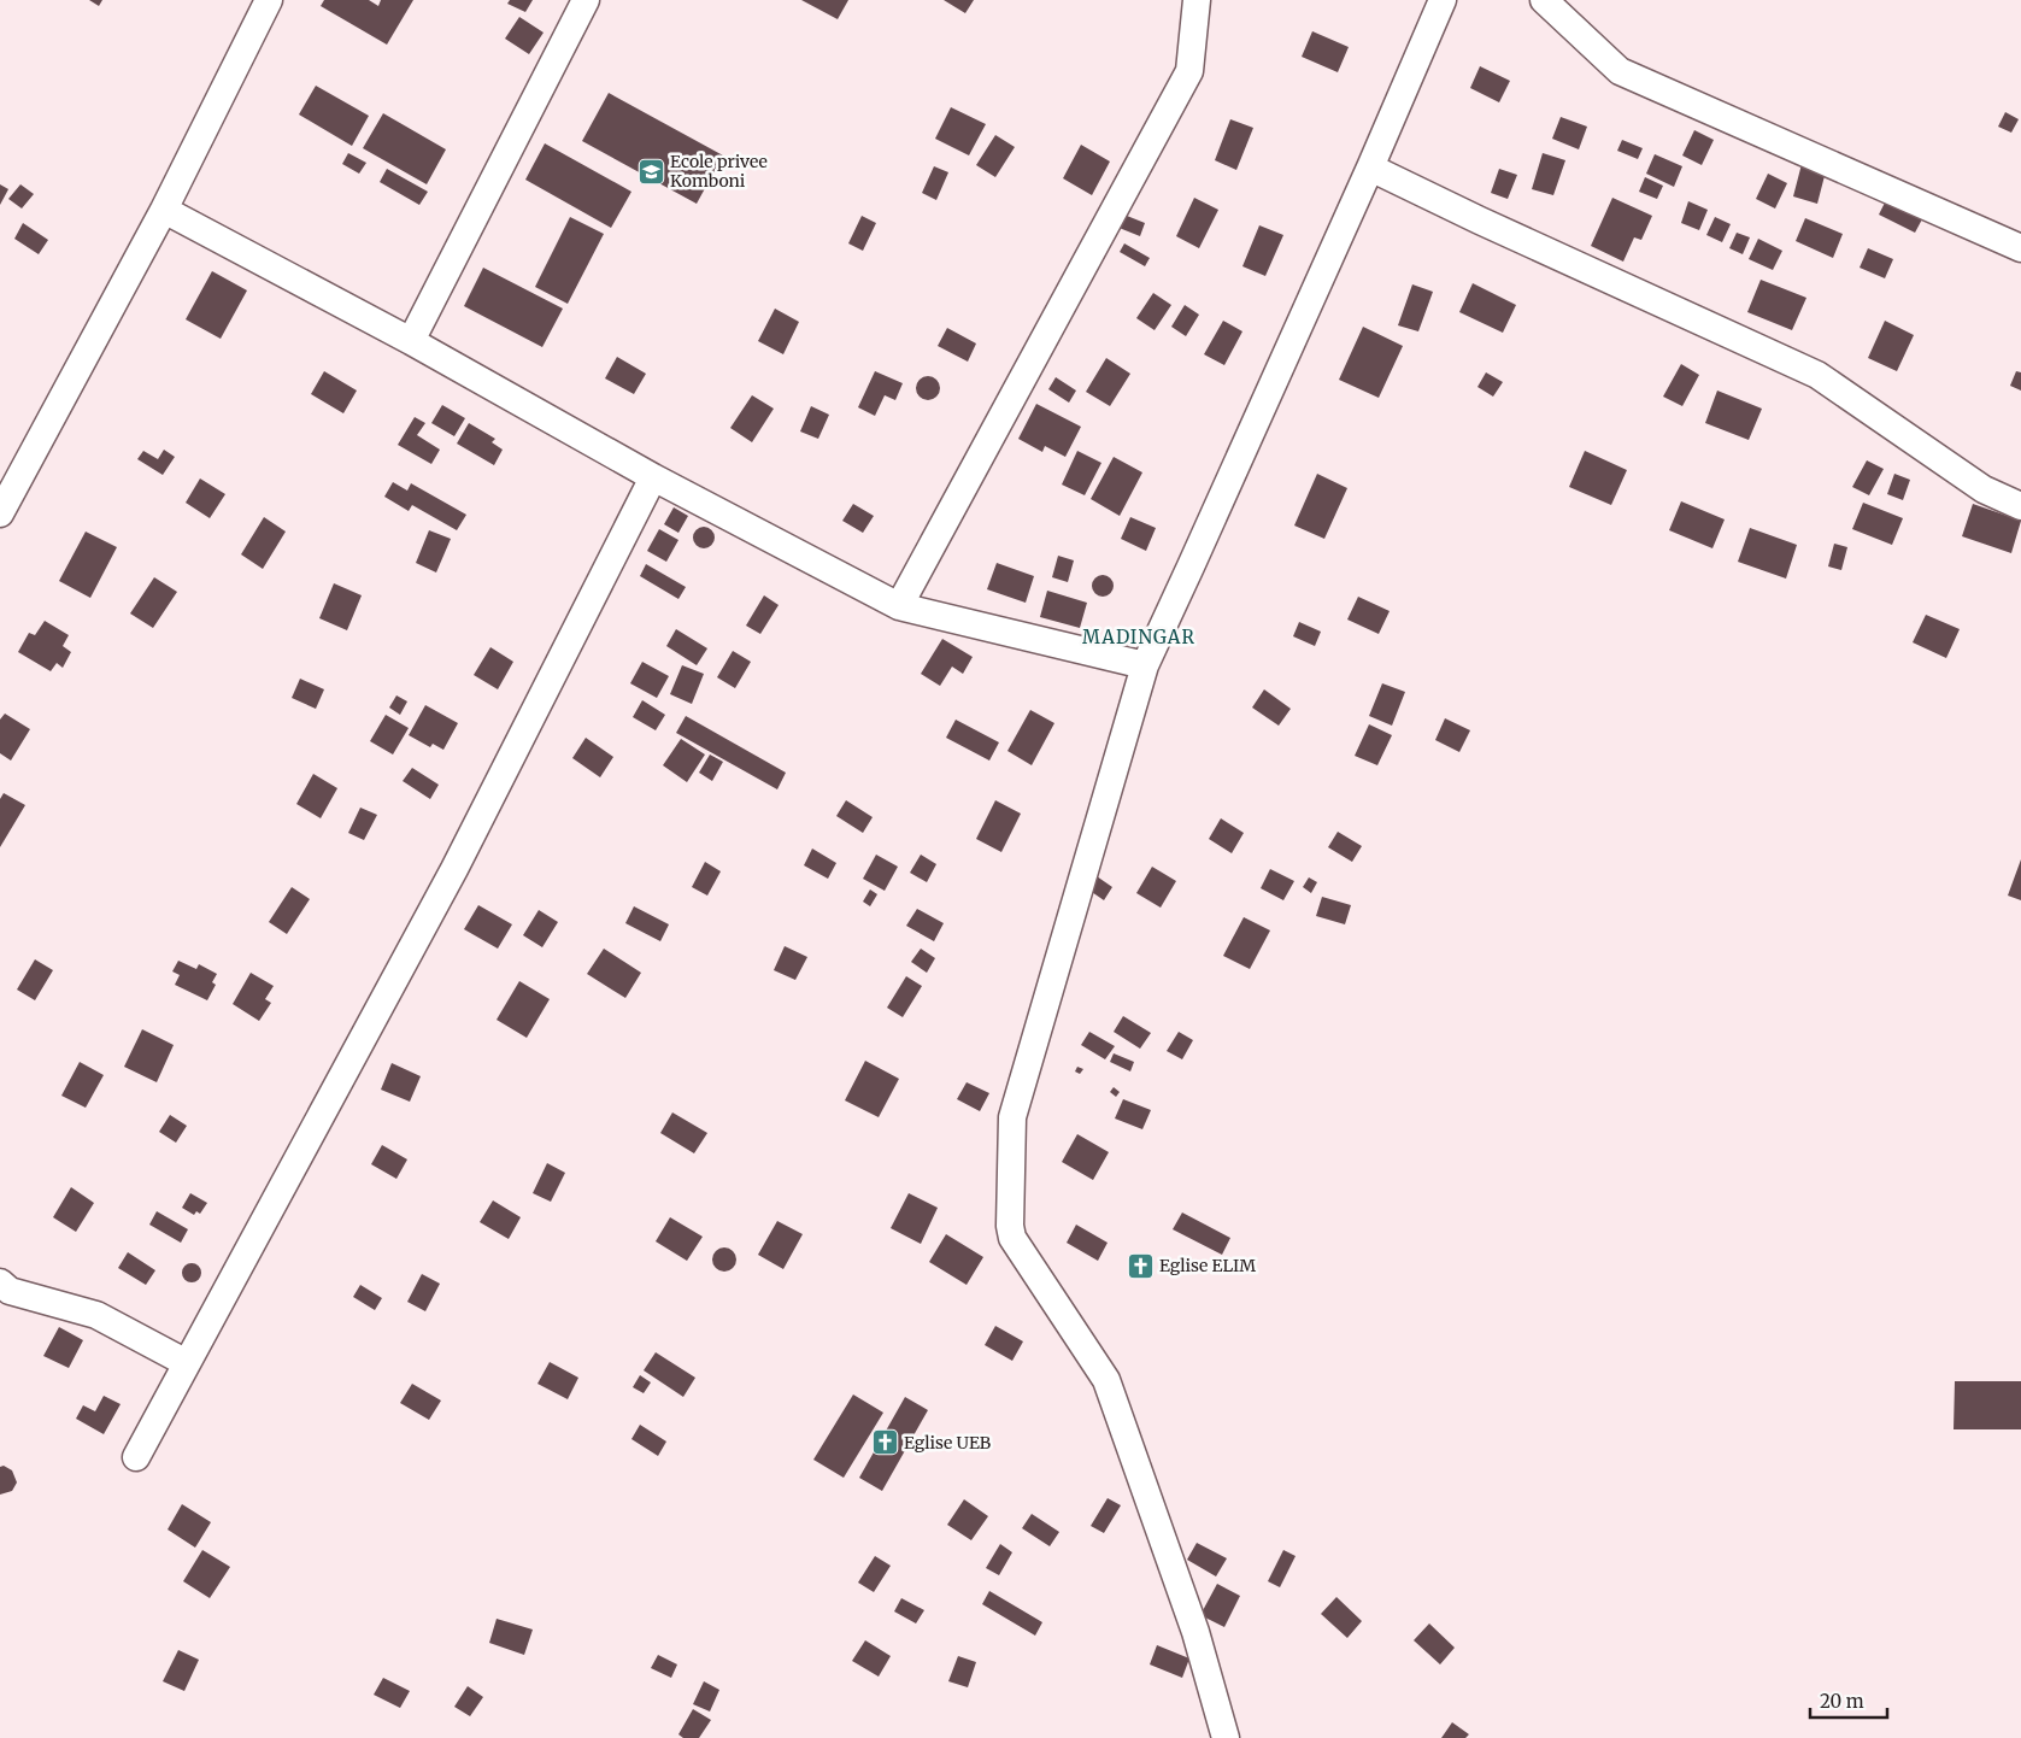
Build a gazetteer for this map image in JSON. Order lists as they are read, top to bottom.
{
  "districts": ["MADINGAR"],
  "places": {
    "school or university": ["Ecole privee Komboni"],
    "church": ["Eglise ELIM", "Eglise UEB"]
  },
  "scale_bar": "20 m"
}
